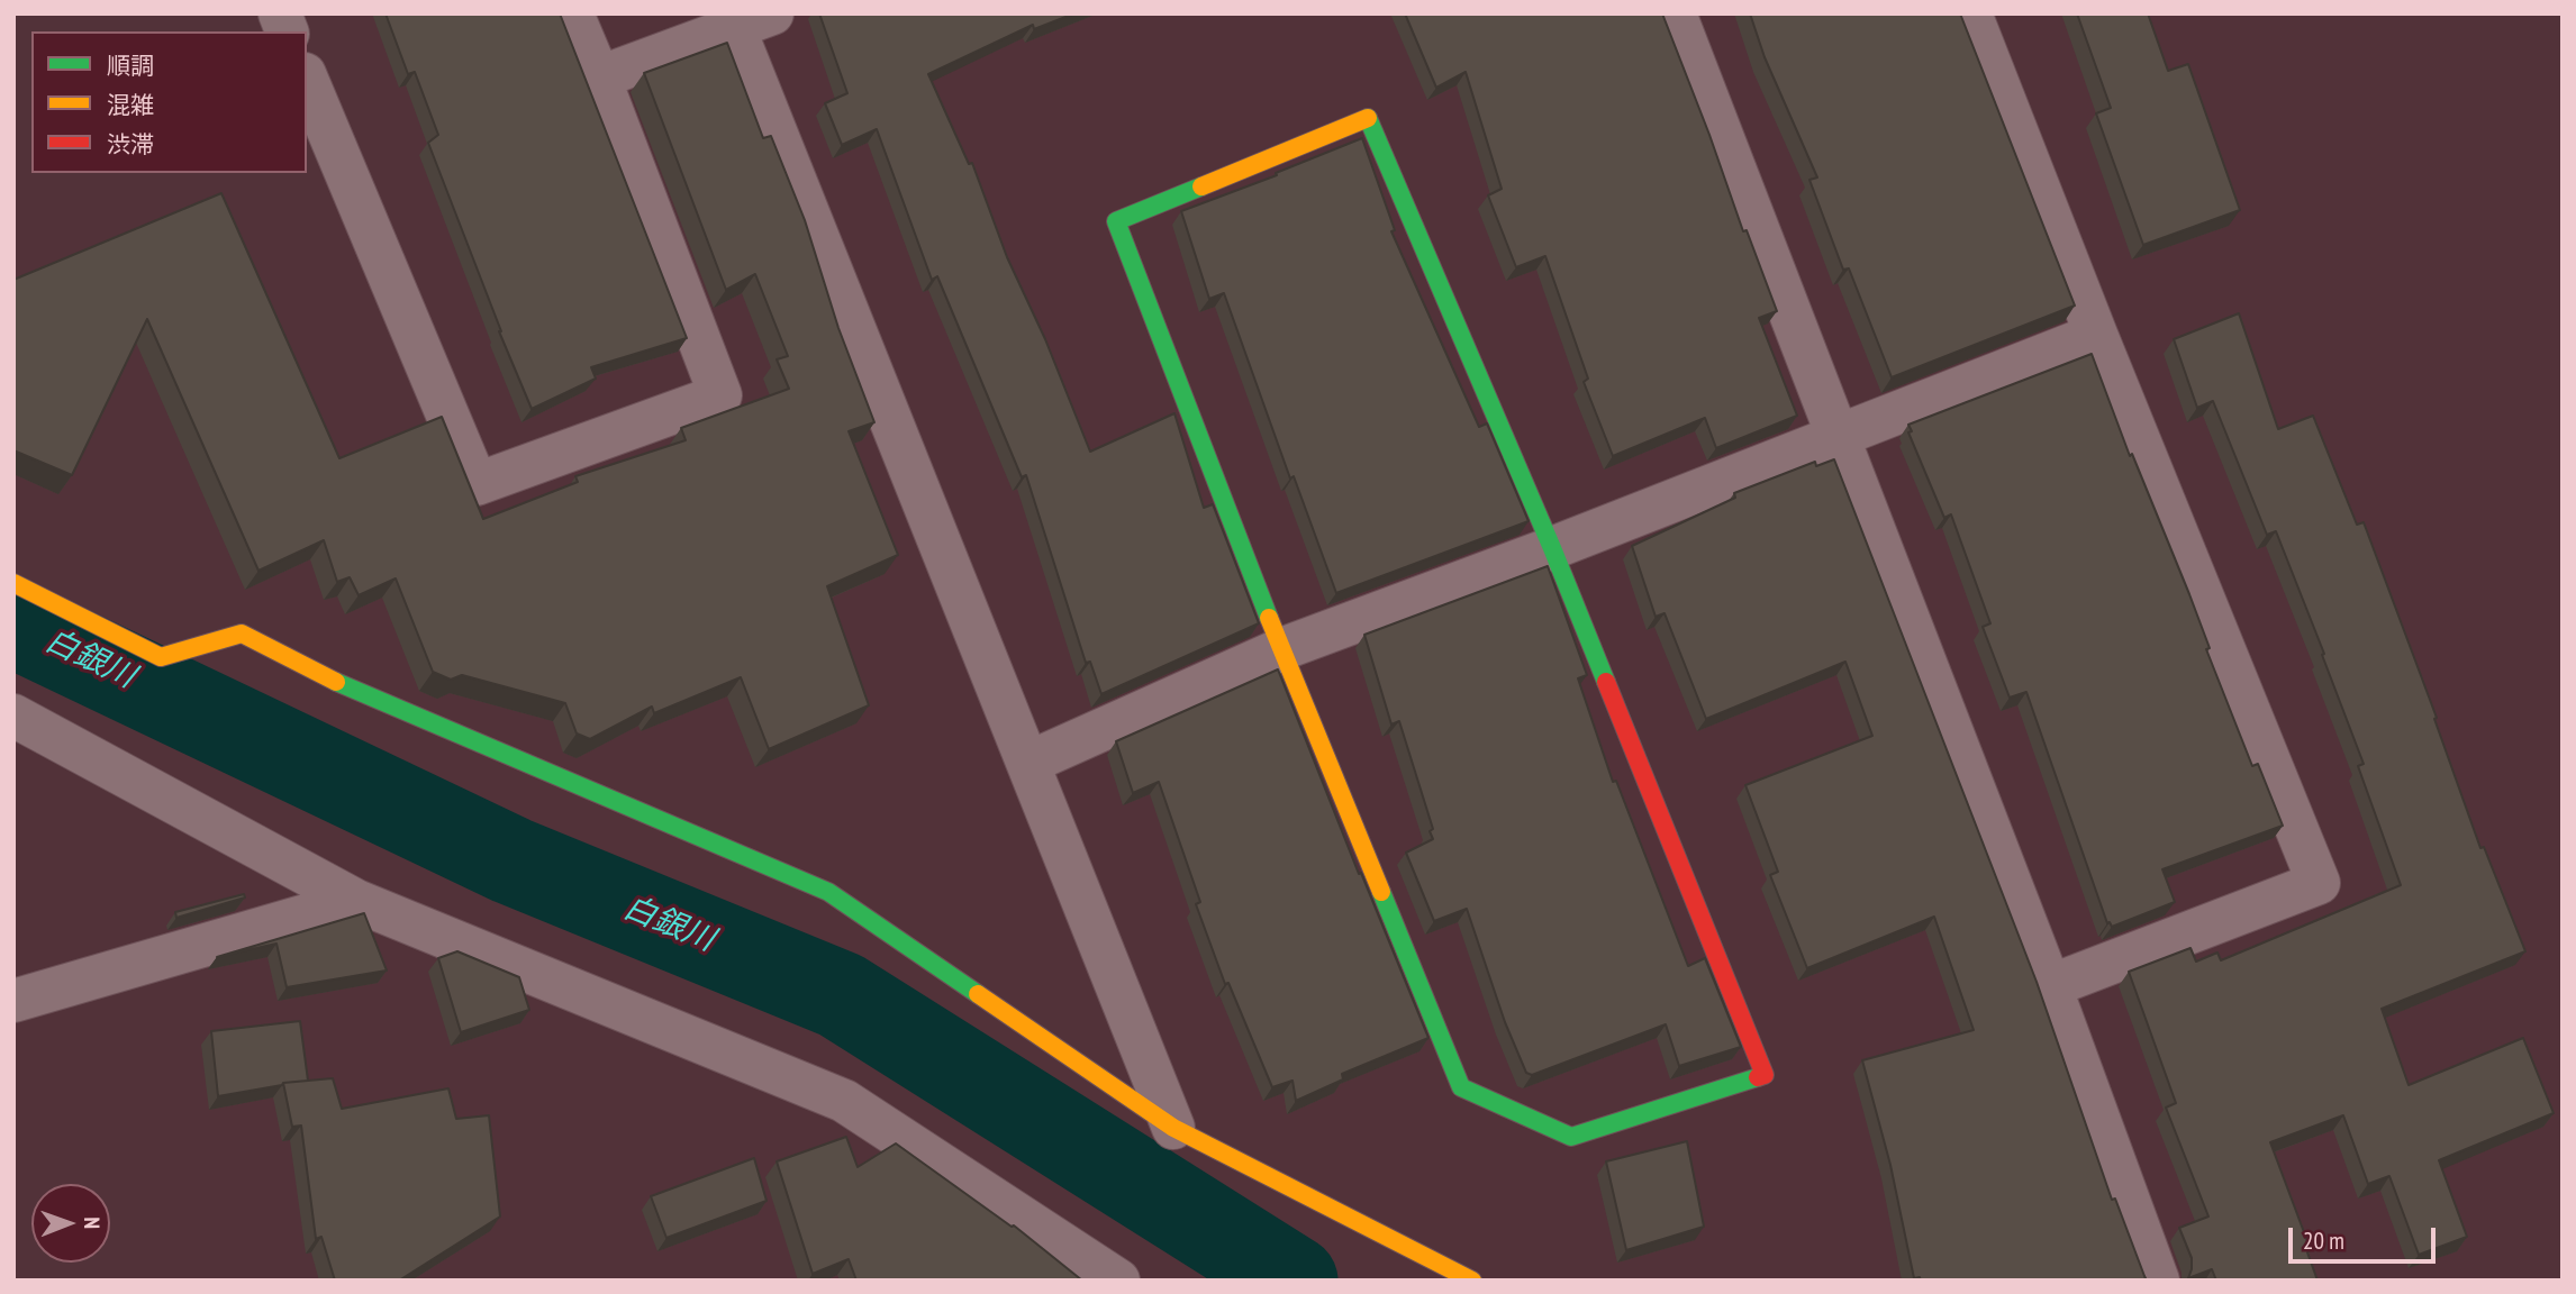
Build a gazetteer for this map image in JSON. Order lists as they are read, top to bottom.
{
  "water": ["白銀川"],
  "legend": ["順調", "混雑", "渋滞"],
  "scale_bar": "20 m",
  "north": "right"
}
